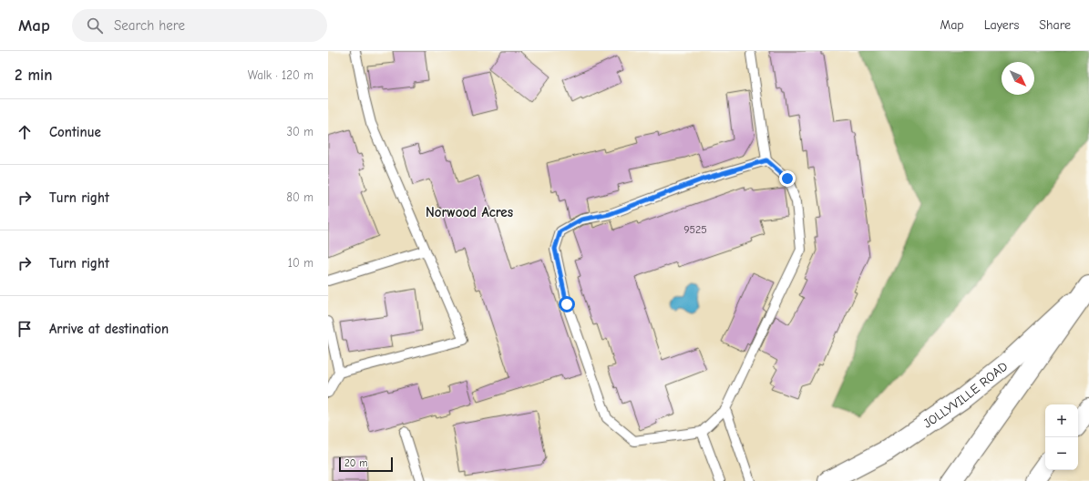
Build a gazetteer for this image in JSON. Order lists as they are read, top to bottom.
{
  "streets": {
    "main road": ["JOLLYVILLE ROAD"]
  },
  "districts": ["Norwood Acres"],
  "house_numbers": ["9525"],
  "scale_bar": "20 m",
  "north": "bottom right",
  "page": {
    "header": "Map",
    "search": "Search here",
    "nav": ["Map", "Layers", "Share"],
    "heading": ["2 min", "Walk · 120 m"],
    "list": [
      ["Continue", "30 m"],
      ["Turn right", "80 m"],
      ["Turn right", "10 m"],
      "Arrive at destination"
    ],
    "map_buttons": ["+", "−"],
    "scale": "20 m"
  }
}
